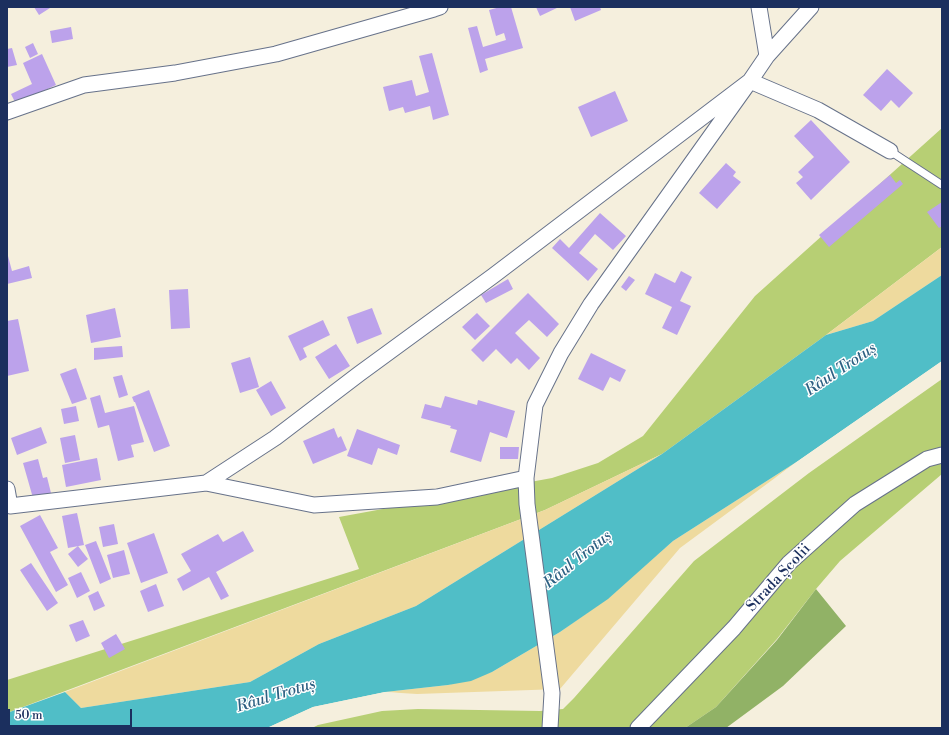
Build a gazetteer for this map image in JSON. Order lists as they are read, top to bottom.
{
  "streets": {
    "street": ["Strada Școlii"]
  },
  "water": ["Râul Trotuș"],
  "scale_bar": "50 m"
}
